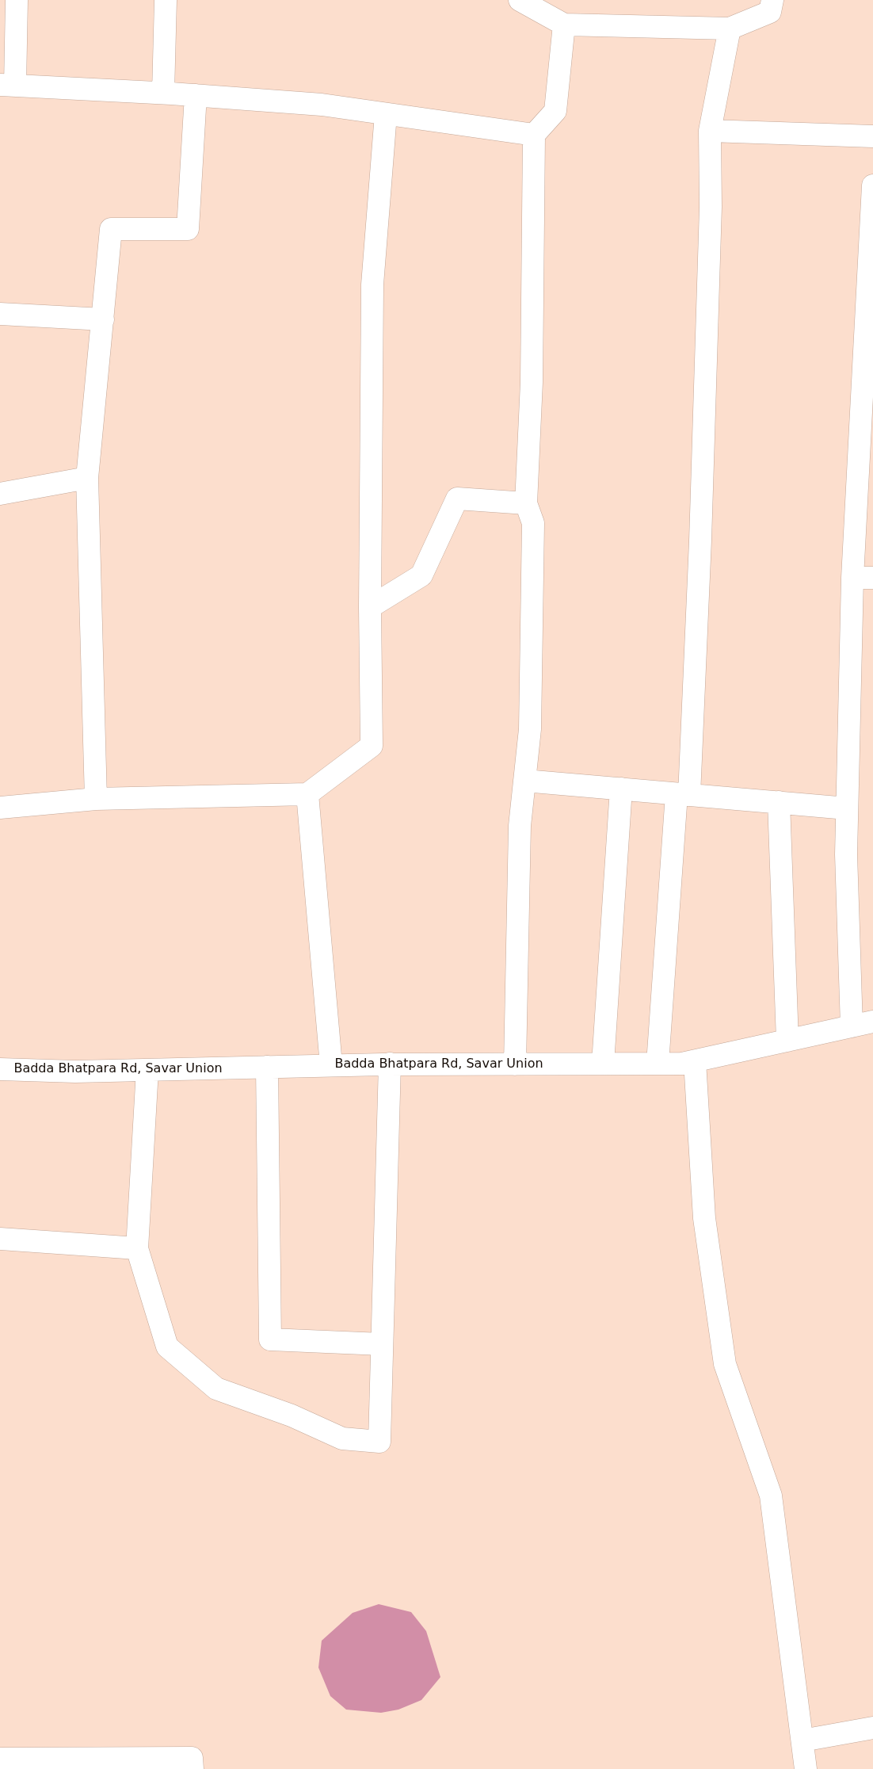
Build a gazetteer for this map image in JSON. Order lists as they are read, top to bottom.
{
  "streets": {
    "street": ["Badda Bhatpara Rd, Savar Union"]
  }
}
